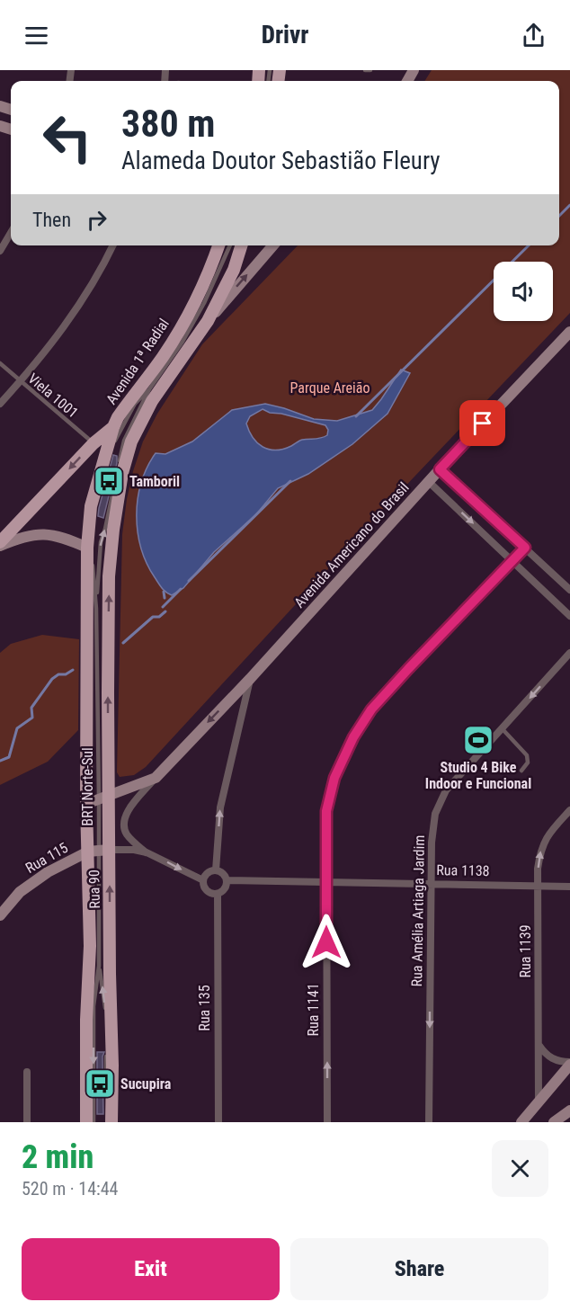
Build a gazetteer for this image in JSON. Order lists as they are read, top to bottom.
{
  "streets": {
    "main road": ["Avenida 1ª Radial", "Rua 90"],
    "street": [
      "Avenida Americano do Brasil",
      "Rua 115",
      "Rua 1138",
      "Rua Amélia Artiaga Jardim",
      "Rua 1139",
      "Rua 135",
      "Rua 1141"
    ],
    "lane": ["Viela 1001", "BRT Norte-Sul"]
  },
  "crossings": [
    ["Avenida 1ª Radial", "Rua 90"],
    ["Avenida Americano do Brasil", "BRT Norte-Sul"],
    ["Avenida Americano do Brasil", "Rua 90"],
    ["BRT Norte-Sul", "Rua 90"],
    ["Rua 115", "Rua 90"],
    ["Rua 1138", "Rua Amélia Artiaga Jardim"],
    ["Rua 1138", "Rua 1139"],
    ["Rua 1138", "Rua 135"],
    ["Rua 1138", "Rua 1141"]
  ],
  "one_way": ["Rua Amélia Artiaga Jardim", "Rua 1141"],
  "parks": ["Parque Areião"],
  "places": {
    "bus stop": ["Tamboril", "Sucupira"],
    "sports": ["Studio 4 Bike Indoor e Funcional"]
  },
  "page": {
    "header": "Drivr",
    "turn": ["380 m", "Alameda Doutor Sebastião Fleury"],
    "then": "Then",
    "heading": ["2 min", "520 m · 14:44"],
    "buttons": ["Exit", "Share"]
  }
}
